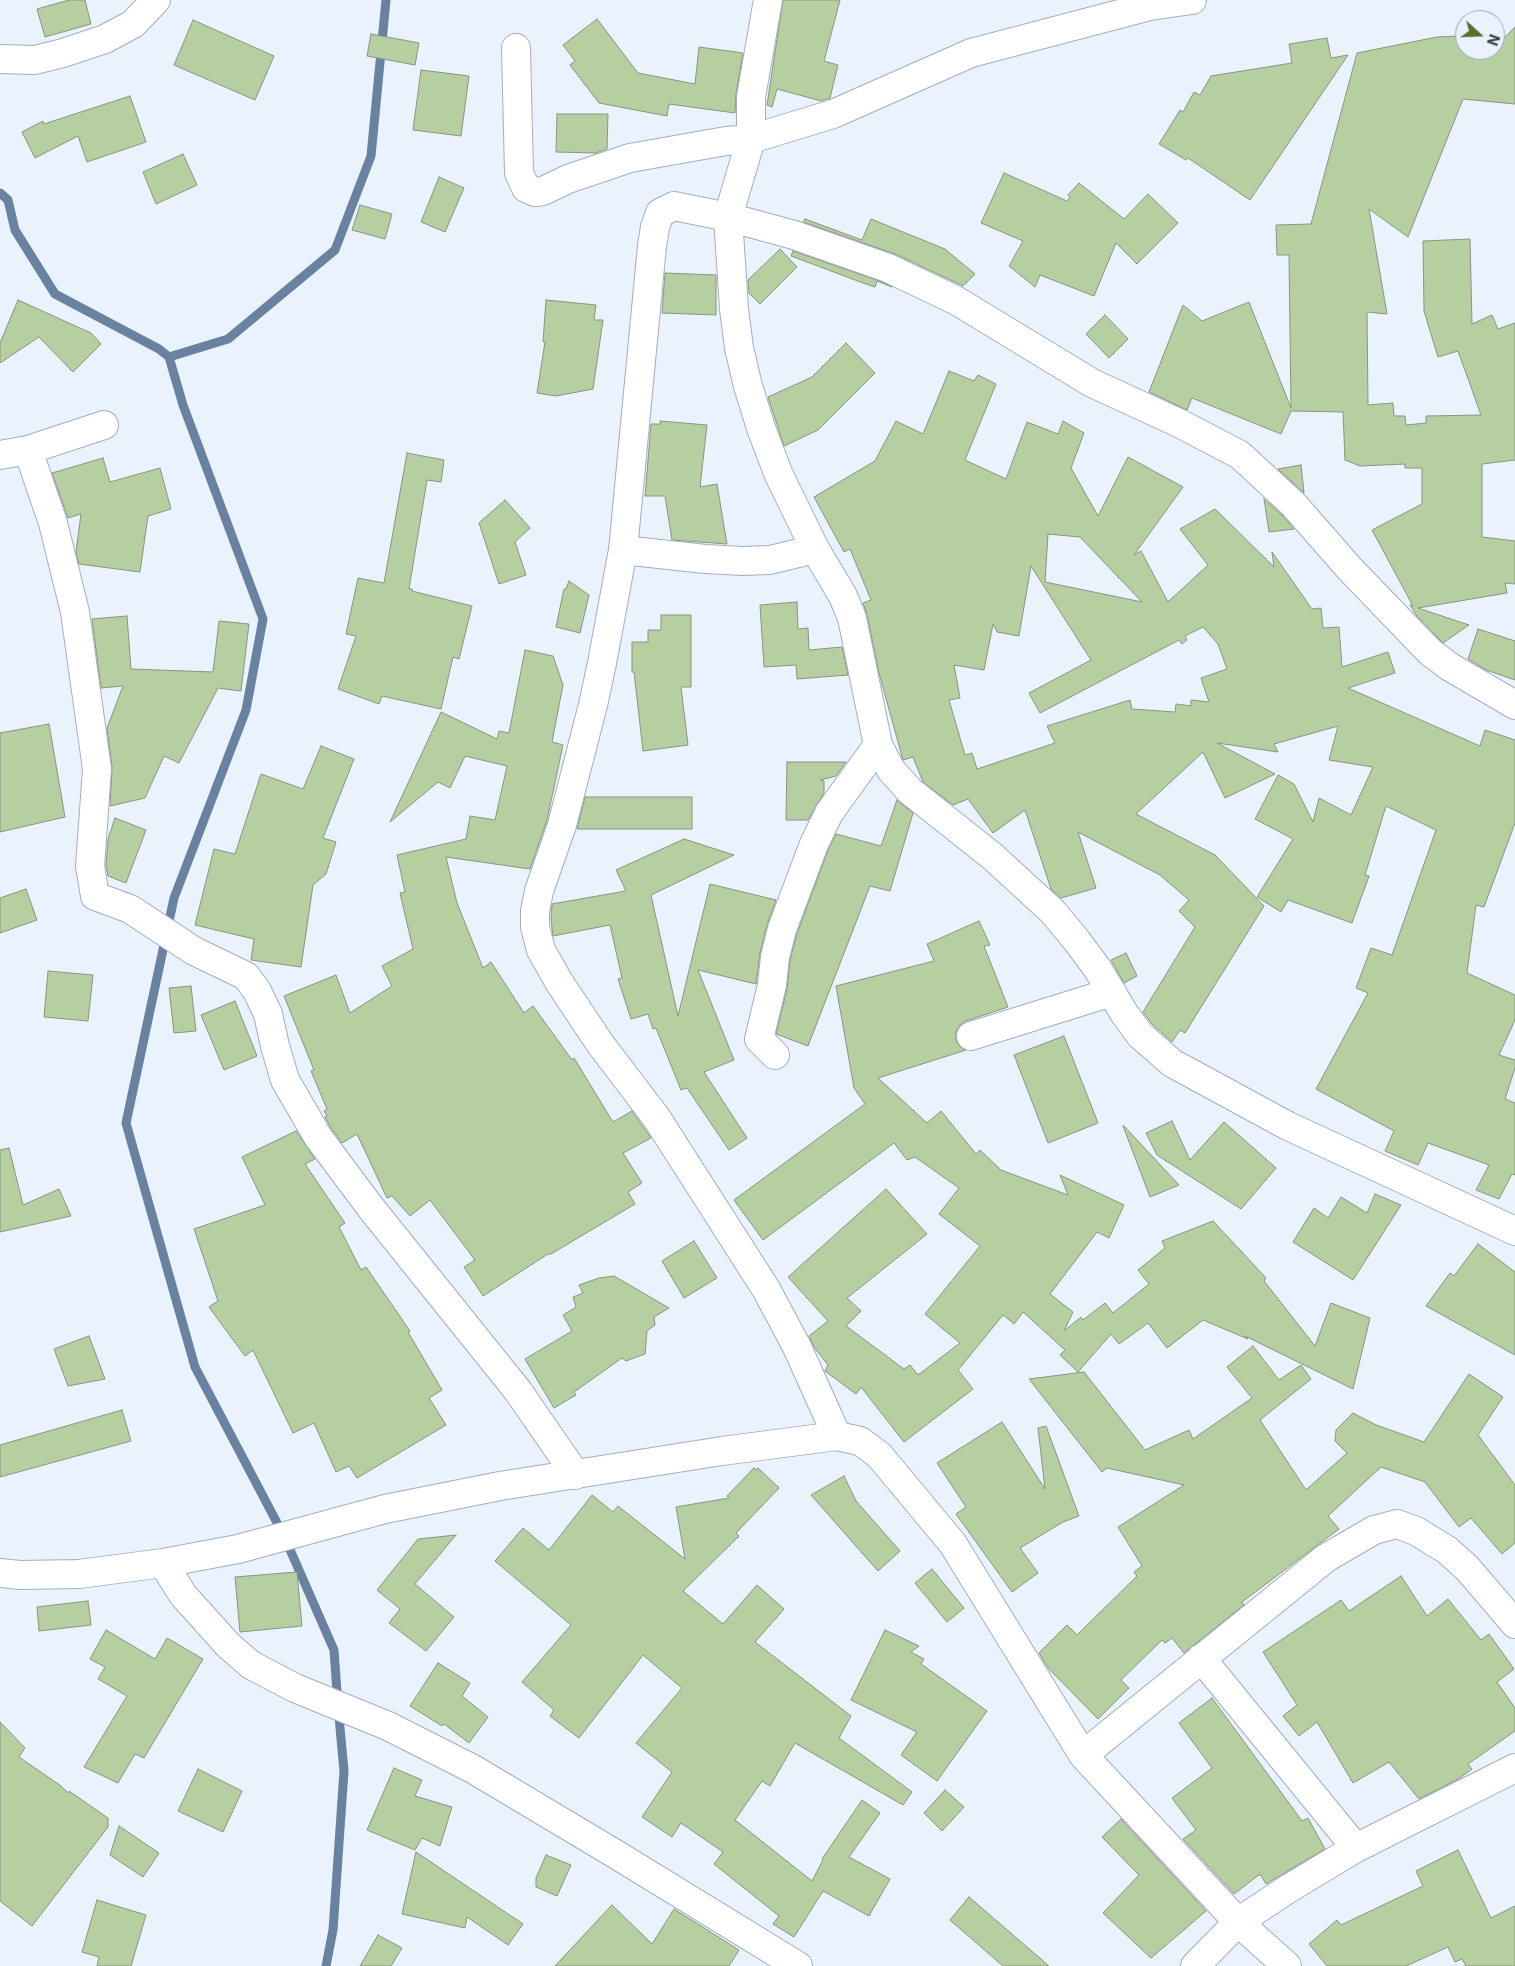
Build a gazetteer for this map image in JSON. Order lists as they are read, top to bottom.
{
  "north": "right"
}
